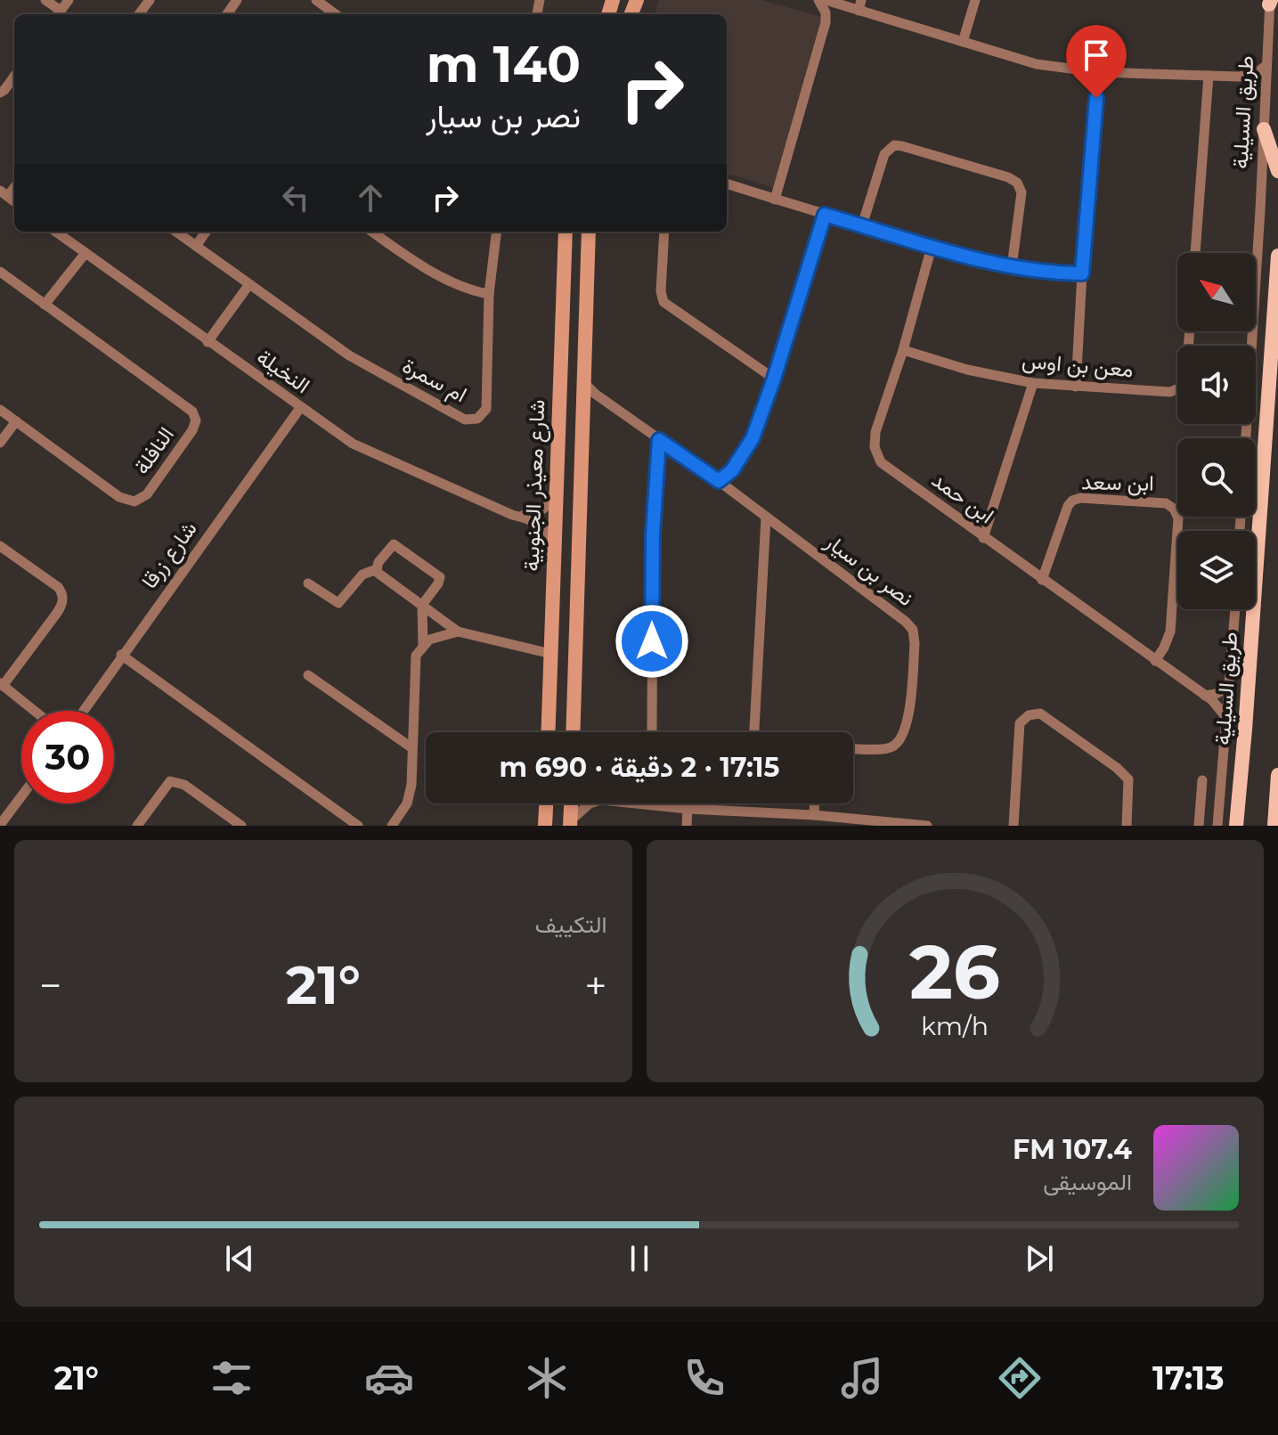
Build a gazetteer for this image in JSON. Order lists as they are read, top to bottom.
{
  "streets": {
    "main road": ["طريق السيلية"],
    "street": [
      "معن بن اوس",
      "النخيلة",
      "ام سمرة",
      "النافلة",
      "ابن سعد",
      "شارع معيذر الجنوبية",
      "ابن حمد",
      "شارع زرقا",
      "نصر بن سيار"
    ]
  },
  "crossings": [
    ["طريق السيلية", "ابن حمد"],
    ["معن بن اوس", "ابن حمد"],
    ["النخيلة", "شارع معيذر الجنوبية"],
    ["النخيلة", "شارع زرقا"],
    ["ابن سعد", "ابن حمد"],
    ["شارع معيذر الجنوبية", "نصر بن سيار"]
  ],
  "north": "top left",
  "page": {
    "turn": ["140 m", "نصر بن سيار"],
    "limit": "30",
    "trip": "17:15 · 2 دقيقة · 690 m",
    "tile": "التكييف",
    "heat": ["−", "21°", "+"],
    "song": ["107.4 FM", "الموسيقى"],
    "tabs": ["17:13", "21°"],
    "gauge": ["26", "km/h"]
  }
}
